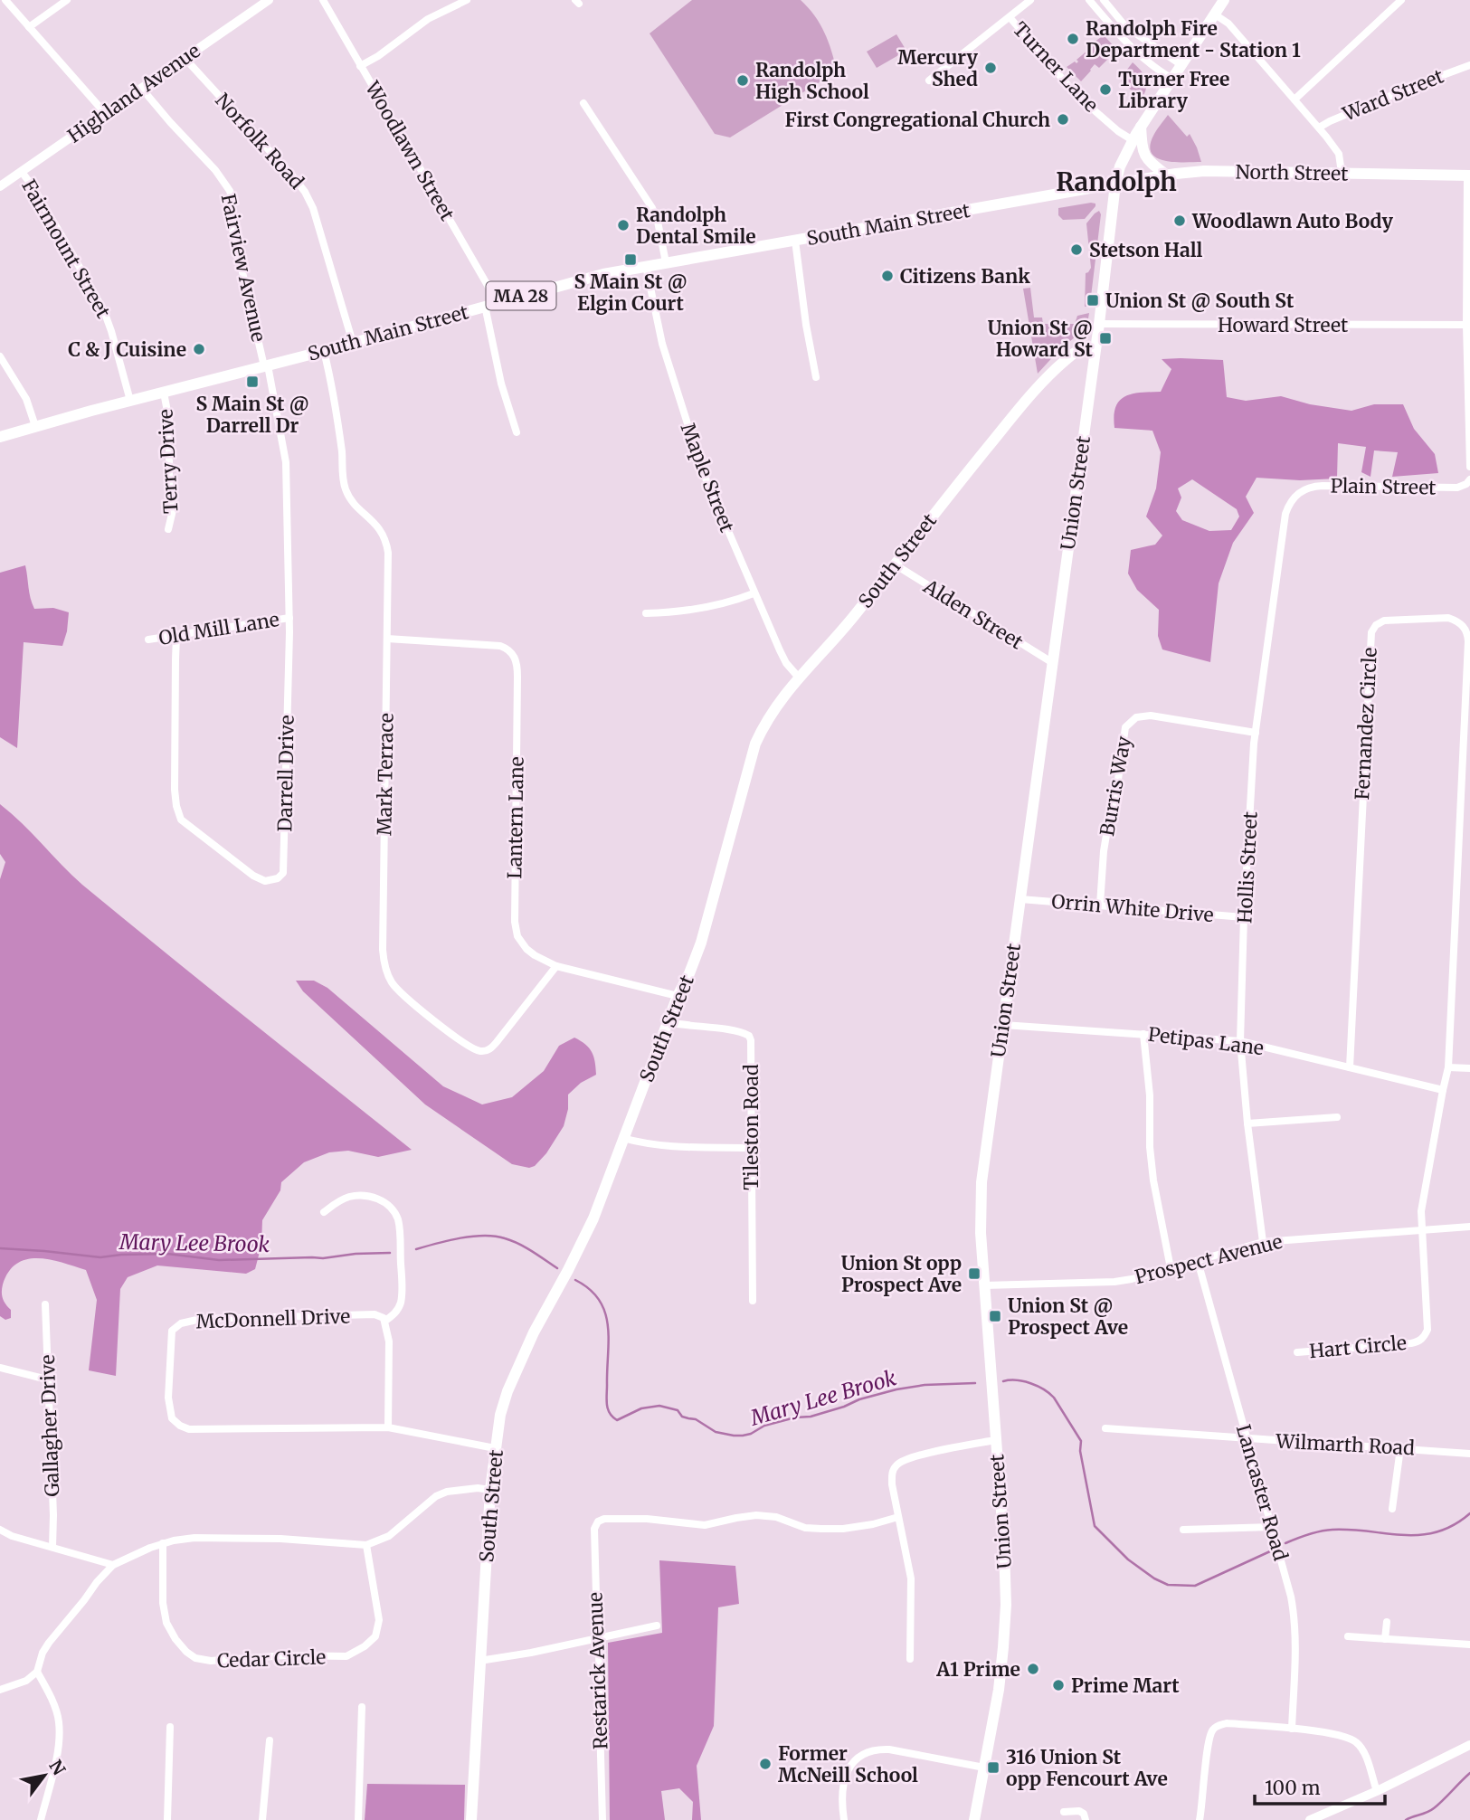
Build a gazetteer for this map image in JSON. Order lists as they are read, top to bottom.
{
  "streets": {
    "main road": [
      "North Street",
      "South Main Street",
      "MA 28",
      "Union Street",
      "South Street"
    ],
    "street": [
      "Turner Lane",
      "Highland Avenue",
      "Ward Street",
      "Norfolk Road",
      "Woodlawn Street",
      "Fairmount Street",
      "Fairview Avenue",
      "Howard Street",
      "Terry Drive",
      "Maple Street",
      "Plain Street",
      "Alden Street",
      "Old Mill Lane",
      "Fernandez Circle",
      "Darrell Drive",
      "Mark Terrace",
      "Burris Way",
      "Lantern Lane",
      "Hollis Street",
      "Orrin White Drive",
      "Petipas Lane",
      "Tileston Road",
      "Prospect Avenue",
      "McDonnell Drive",
      "Hart Circle",
      "Gallagher Drive",
      "Wilmarth Road",
      "Lancaster Road",
      "Cedar Circle",
      "Restarick Avenue"
    ]
  },
  "crossings": [
    ["Turner Lane", "Union Street"],
    ["Highland Avenue", "Norfolk Road"],
    ["Highland Avenue", "Fairmount Street"],
    ["Highland Avenue", "Fairview Avenue"],
    ["Norfolk Road", "South Main Street"],
    ["Woodlawn Street", "South Main Street"],
    ["North Street", "South Main Street"],
    ["North Street", "Union Street"],
    ["South Main Street", "Fairmount Street"],
    ["South Main Street", "Fairview Avenue"],
    ["South Main Street", "Terry Drive"],
    ["South Main Street", "Maple Street"],
    ["South Main Street", "Union Street"],
    ["South Main Street", "Darrell Drive"],
    ["South Main Street", "Mark Terrace"],
    ["Fairview Avenue", "Darrell Drive"],
    ["Howard Street", "Union Street"],
    ["Maple Street", "South Street"],
    ["Plain Street", "Hollis Street"],
    ["Union Street", "South Street"],
    ["Union Street", "Alden Street"],
    ["Union Street", "Orrin White Drive"],
    ["Union Street", "Petipas Lane"],
    ["Union Street", "Prospect Avenue"],
    ["South Street", "Alden Street"],
    ["South Street", "Lantern Lane"],
    ["South Street", "Tileston Road"],
    ["South Street", "McDonnell Drive"],
    ["Old Mill Lane", "Darrell Drive"],
    ["Fernandez Circle", "Petipas Lane"],
    ["Fernandez Circle", "Prospect Avenue"],
    ["Fernandez Circle", "Hart Circle"],
    ["Mark Terrace", "Lantern Lane"],
    ["Burris Way", "Hollis Street"],
    ["Burris Way", "Orrin White Drive"],
    ["Hollis Street", "Orrin White Drive"],
    ["Hollis Street", "Petipas Lane"],
    ["Hollis Street", "Prospect Avenue"],
    ["Prospect Avenue", "Hart Circle"],
    ["Prospect Avenue", "Lancaster Road"],
    ["Wilmarth Road", "Lancaster Road"]
  ],
  "districts": ["Randolph"],
  "water": ["Mary Lee Brook"],
  "places": {
    "other": [
      "Randolph Fire Department - Station 1",
      "Mercury Shed",
      "Randolph High School",
      "Turner Free Library",
      "First Congregational Church",
      "Woodlawn Auto Body",
      "Randolph Dental Smile",
      "Stetson Hall",
      "Citizens Bank",
      "C & J Cuisine",
      "A1 Prime",
      "Prime Mart",
      "Former McNeill School"
    ],
    "transit": [
      "S Main St @ Elgin Court",
      "Union St @ South St",
      "Union St @ Howard St",
      "S Main St @ Darrell Dr",
      "Union St opp Prospect Ave",
      "Union St @ Prospect Ave",
      "316 Union St opp Fencourt Ave"
    ]
  },
  "scale_bar": "100 m",
  "north": "top right"
}
